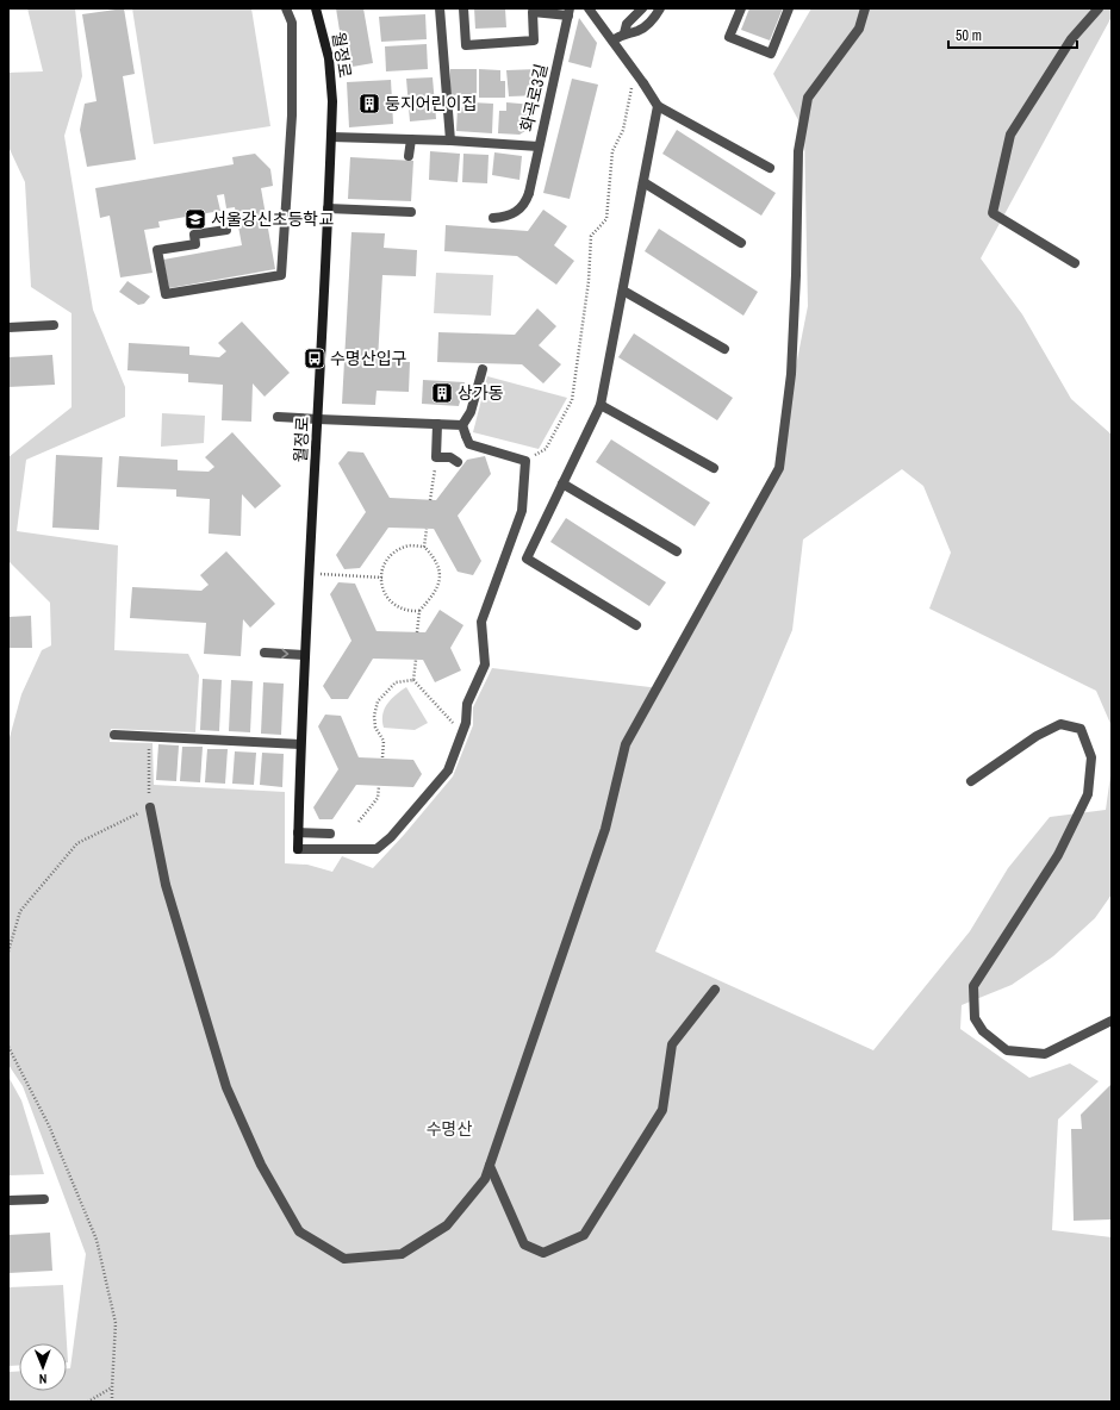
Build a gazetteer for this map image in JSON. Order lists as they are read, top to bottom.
{
  "streets": {
    "street": ["월정로", "화곡로3길"]
  },
  "parks": ["수명산"],
  "places": {
    "building": ["둥지어린이집", "상가동"],
    "school or university": ["서울강신초등학교"],
    "bus stop": ["수명산입구"]
  },
  "scale_bar": "50 m",
  "north": "bottom"
}
